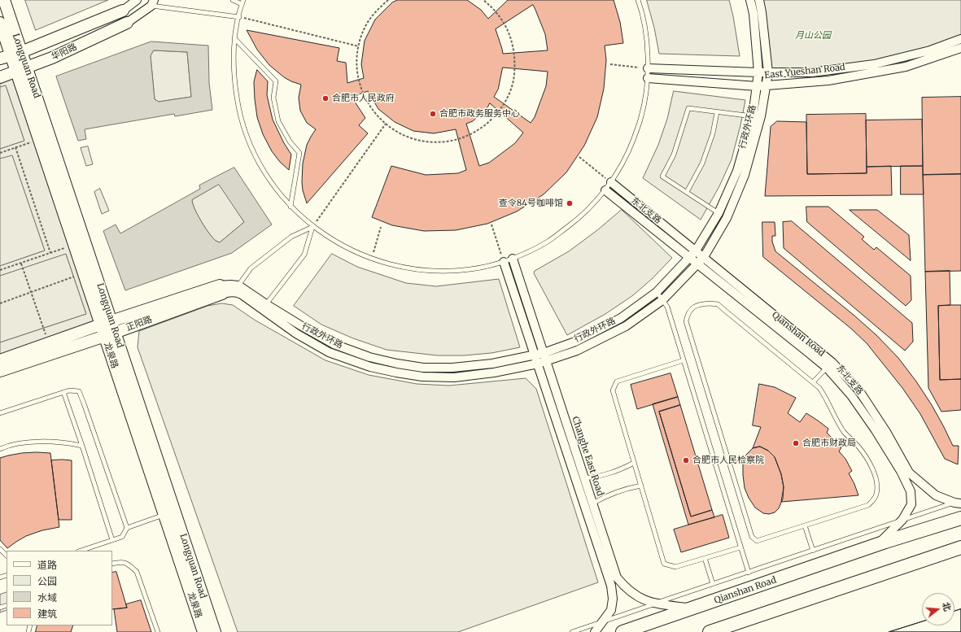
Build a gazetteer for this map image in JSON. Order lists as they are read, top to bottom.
{
  "streets": {
    "main road": ["Qianshan Road"],
    "street": [
      "华阳路",
      "Longquan Road",
      "East Yueshan Road",
      "行政外环路",
      "东北支路",
      "正阳路",
      "龙泉路",
      "Changhe East Road"
    ]
  },
  "crossings": [
    ["华阳路", "Longquan Road"],
    ["Longquan Road", "正阳路"],
    ["Longquan Road", "龙泉路"],
    ["East Yueshan Road", "行政外环路"],
    ["行政外环路", "东北支路"],
    ["行政外环路", "正阳路"],
    ["行政外环路", "Qianshan Road"],
    ["行政外环路", "Changhe East Road"],
    ["东北支路", "Qianshan Road"],
    ["正阳路", "龙泉路"],
    ["Qianshan Road", "Changhe East Road"]
  ],
  "parks": ["月山公园"],
  "places": [
    "合肥市人民政府",
    "合肥市政务服务中心",
    "查令84号咖啡馆",
    "合肥市财政局",
    "合肥市人民检察院"
  ],
  "legend": [
    "道路",
    "公园",
    "水域",
    "建筑"
  ],
  "north": "right"
}
